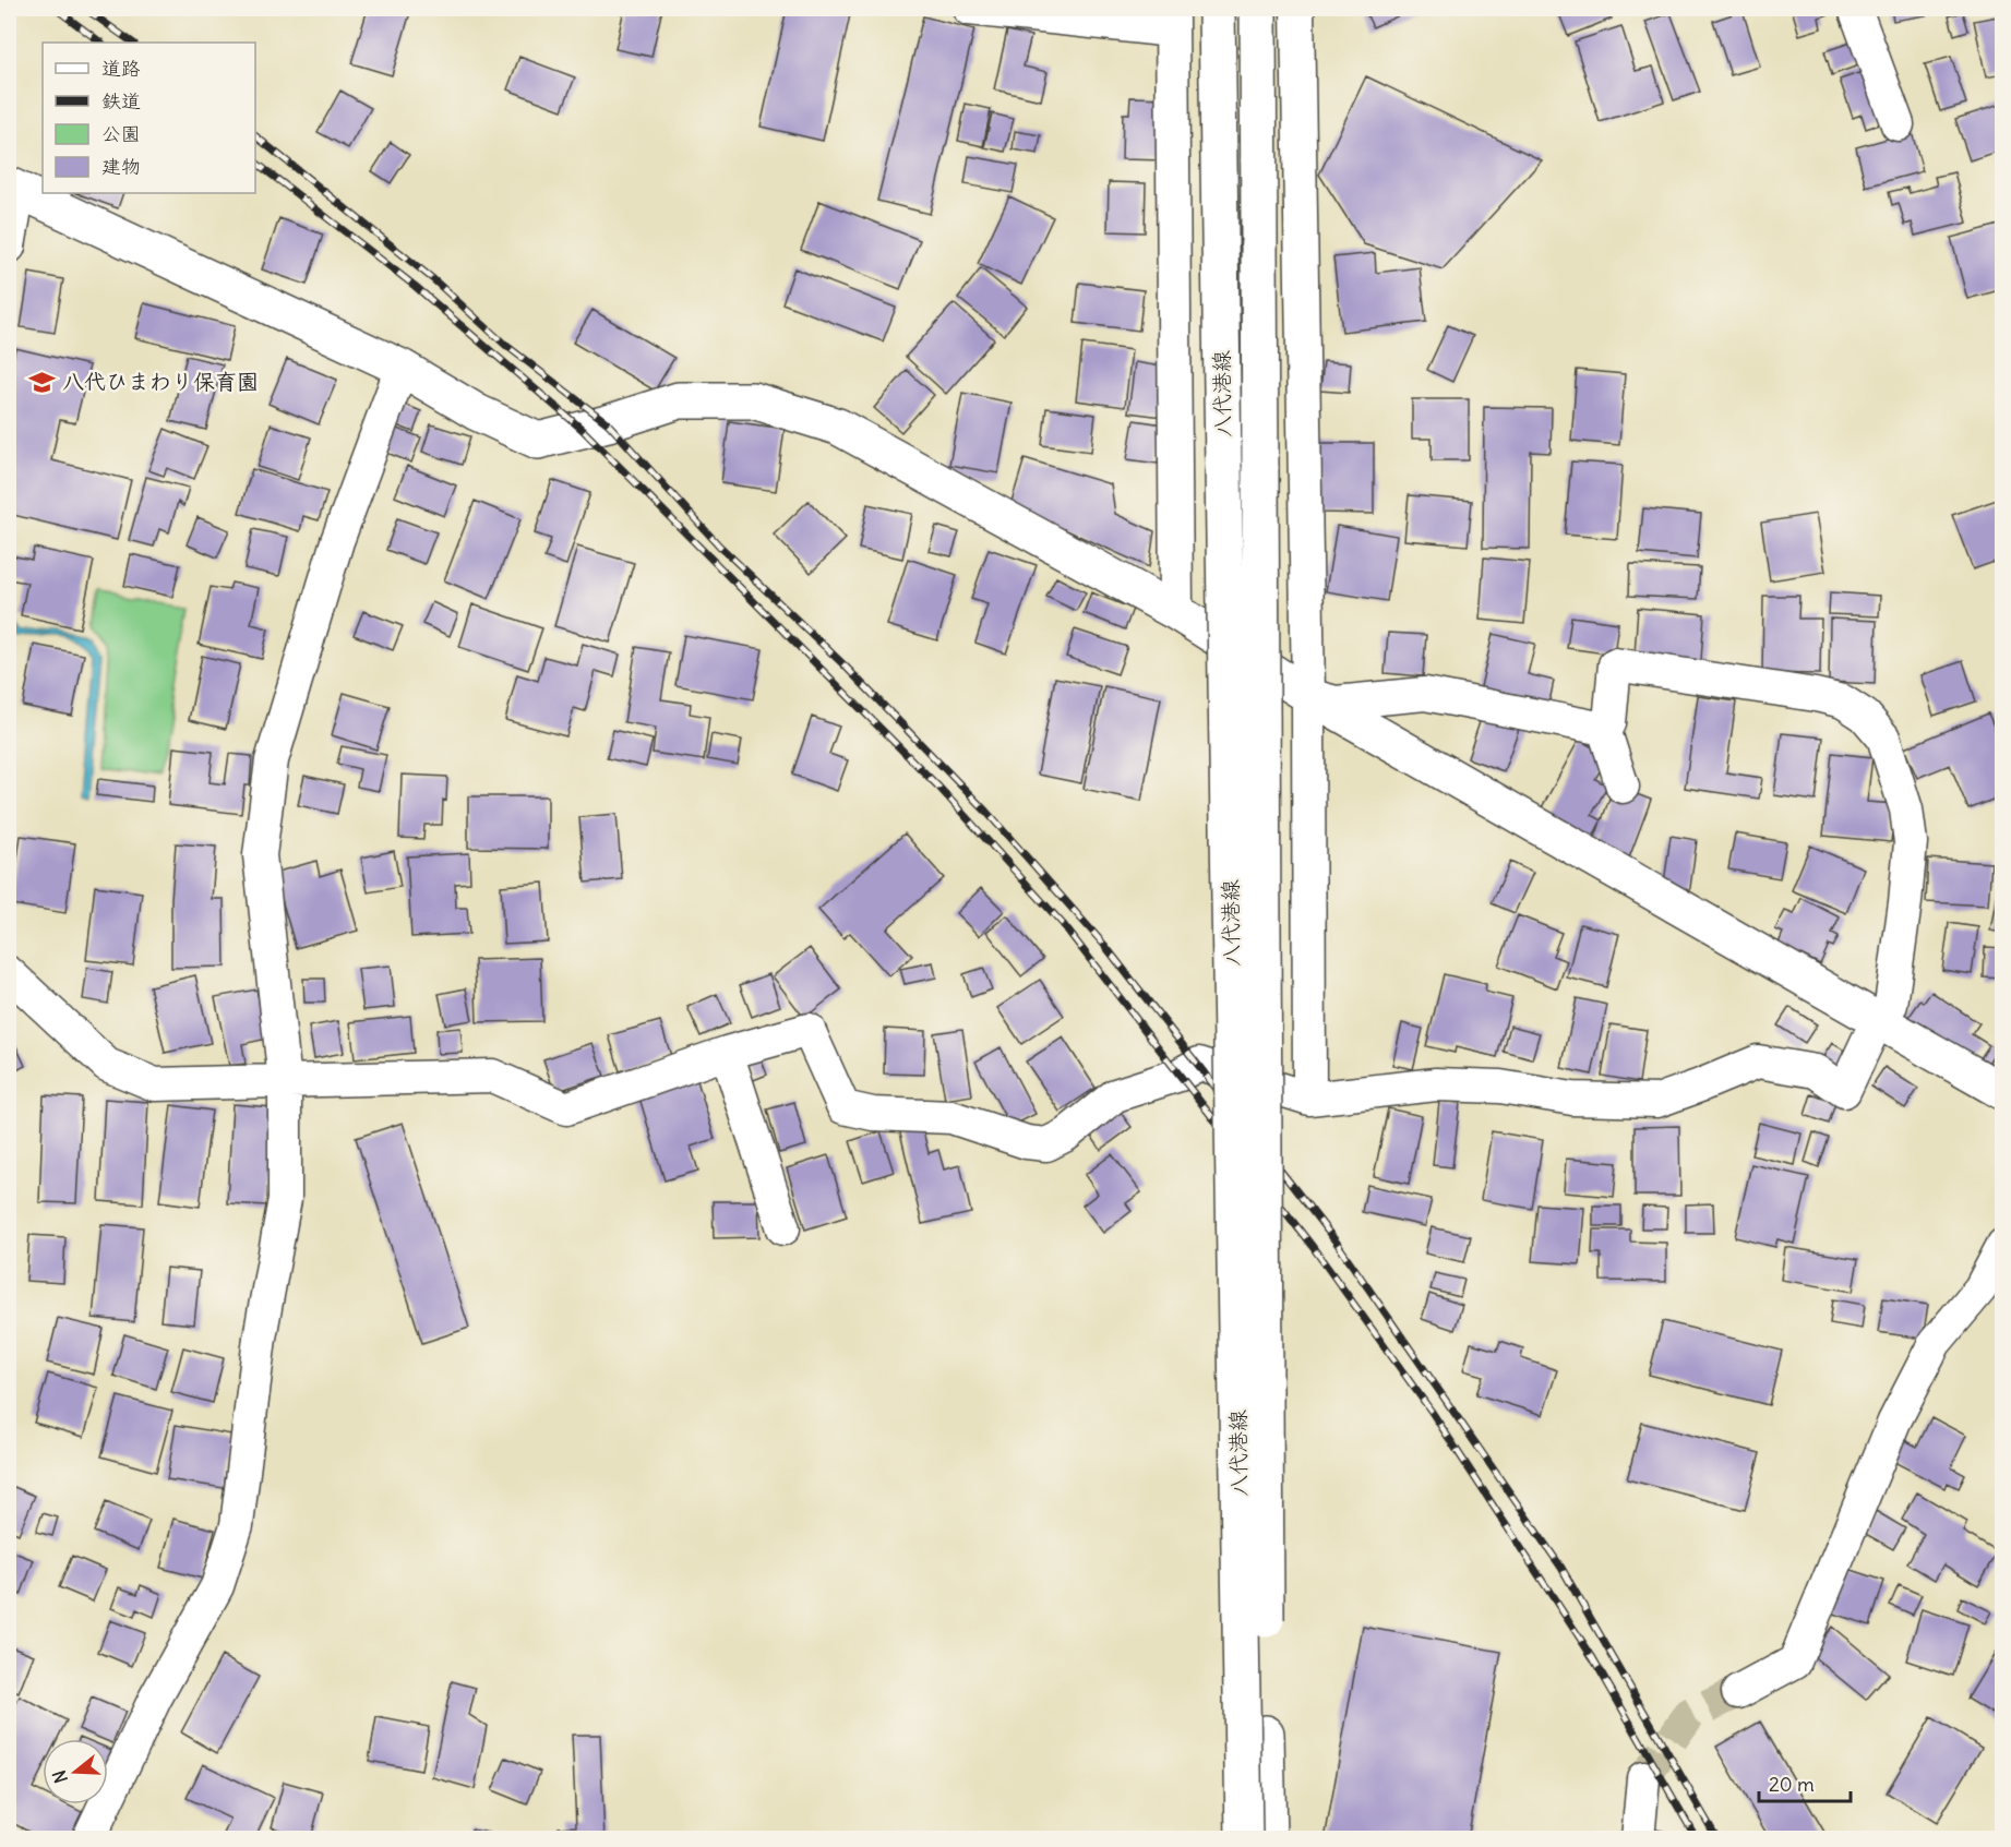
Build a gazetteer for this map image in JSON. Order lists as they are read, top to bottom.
{
  "streets": {
    "main road": ["八代港線"]
  },
  "places": {
    "school or university": ["八代ひまわり保育園"]
  },
  "legend": [
    "道路",
    "鉄道",
    "公園",
    "建物"
  ],
  "scale_bar": "20 m",
  "north": "left"
}
